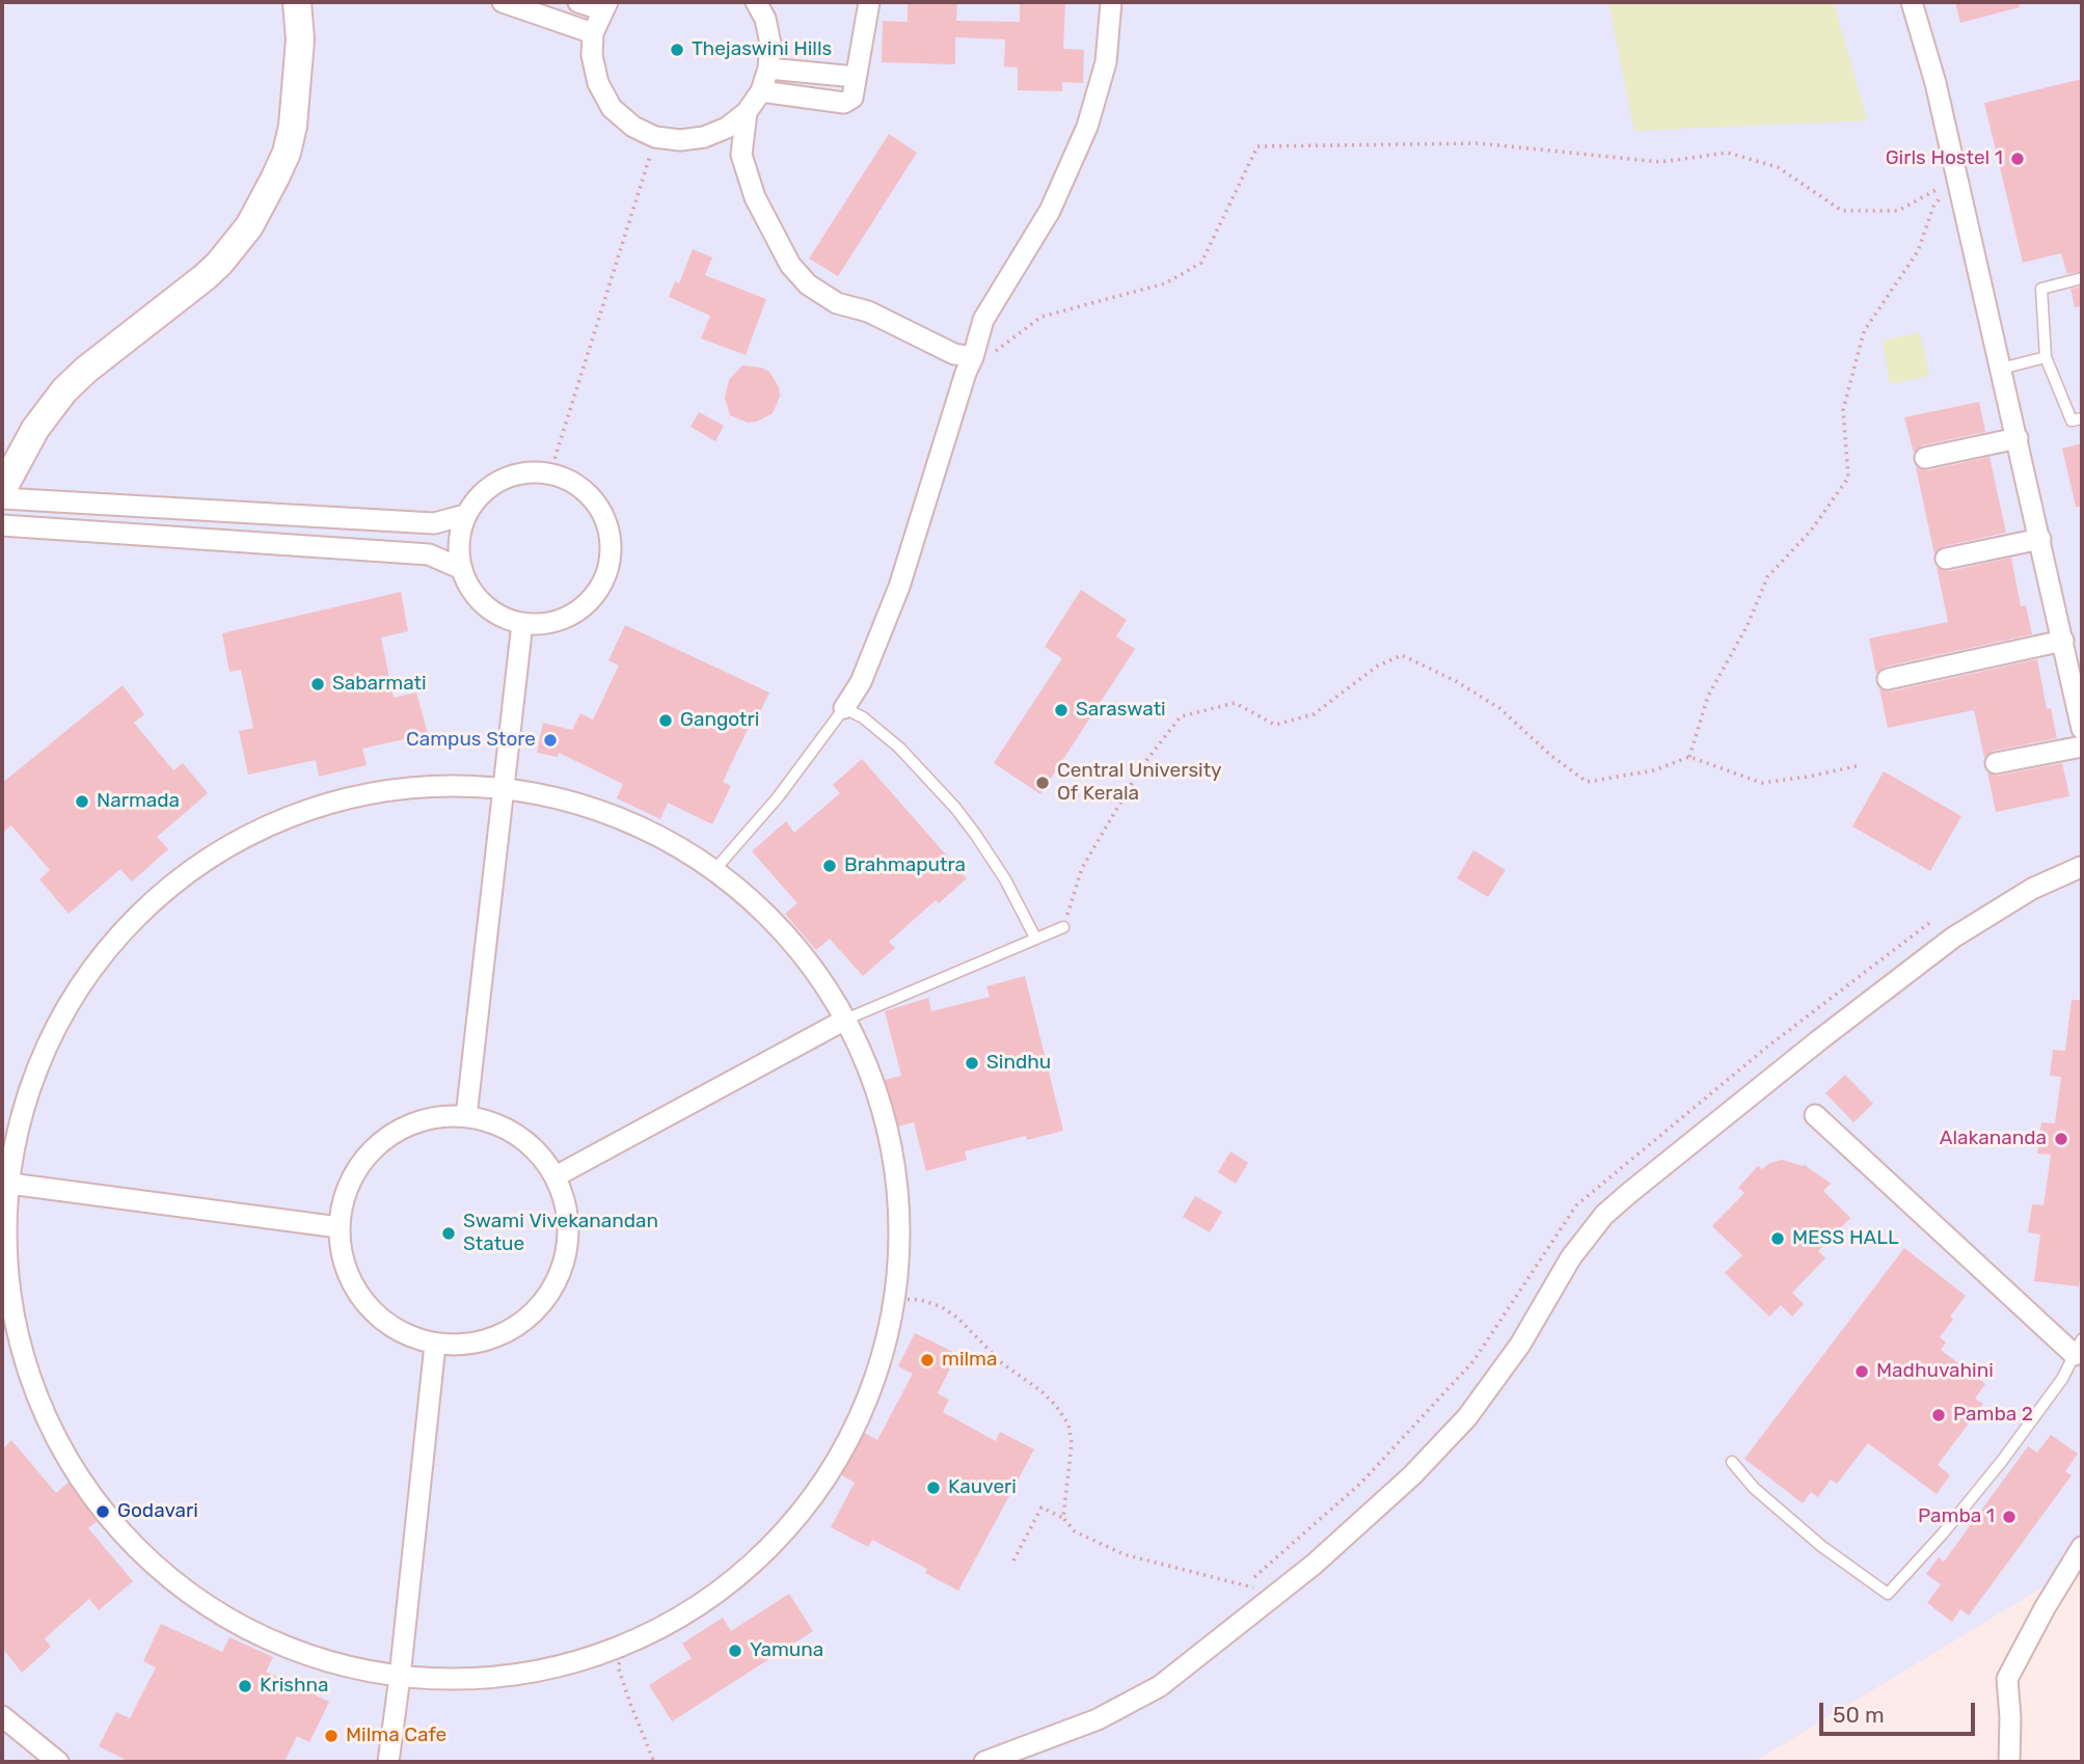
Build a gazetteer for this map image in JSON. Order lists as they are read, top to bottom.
{
  "places": [
    "Thejaswini Hills",
    "Girls Hostel 1",
    "Sabarmati",
    "Saraswati",
    "Gangotri",
    "Campus Store",
    "Central University Of Kerala",
    "Narmada",
    "Brahmaputra",
    "Sindhu",
    "Alakananda",
    "Swami Vivekanandan Statue",
    "MESS HALL",
    "milma",
    "Madhuvahini",
    "Pamba 2",
    "Kauveri",
    "Godavari",
    "Pamba 1",
    "Yamuna",
    "Krishna",
    "Milma Cafe"
  ],
  "scale_bar": "50 m"
}
